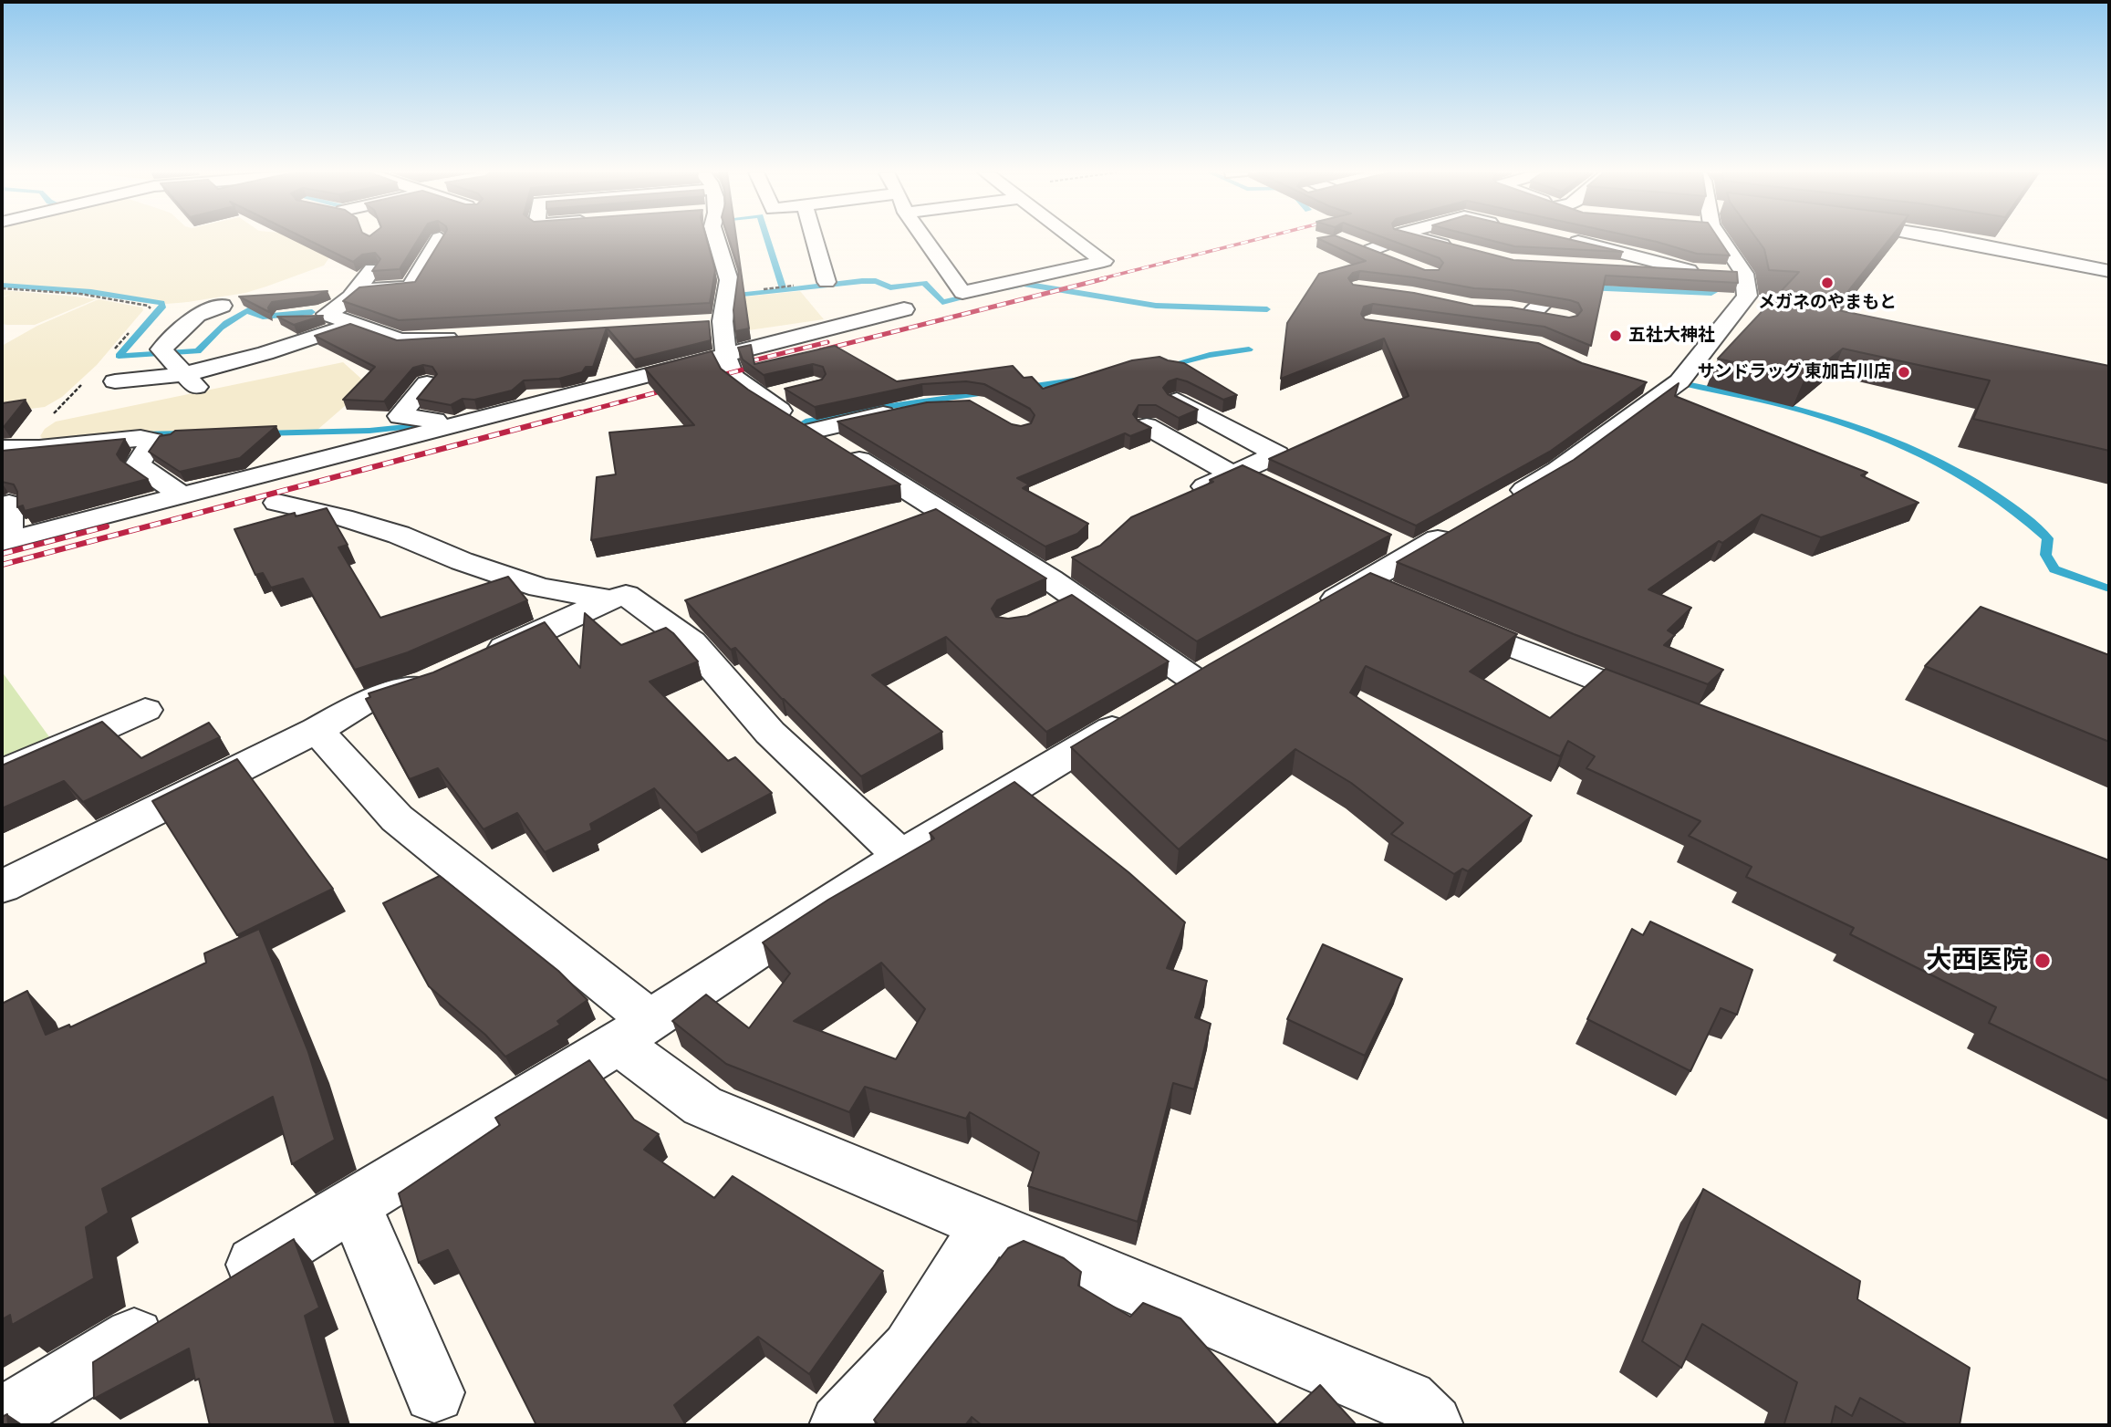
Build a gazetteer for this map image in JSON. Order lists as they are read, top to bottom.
{
  "places": [
    "メガネのやまもと",
    "五社大神社",
    "サンドラッグ 東加古川店",
    "大西医院"
  ]
}
